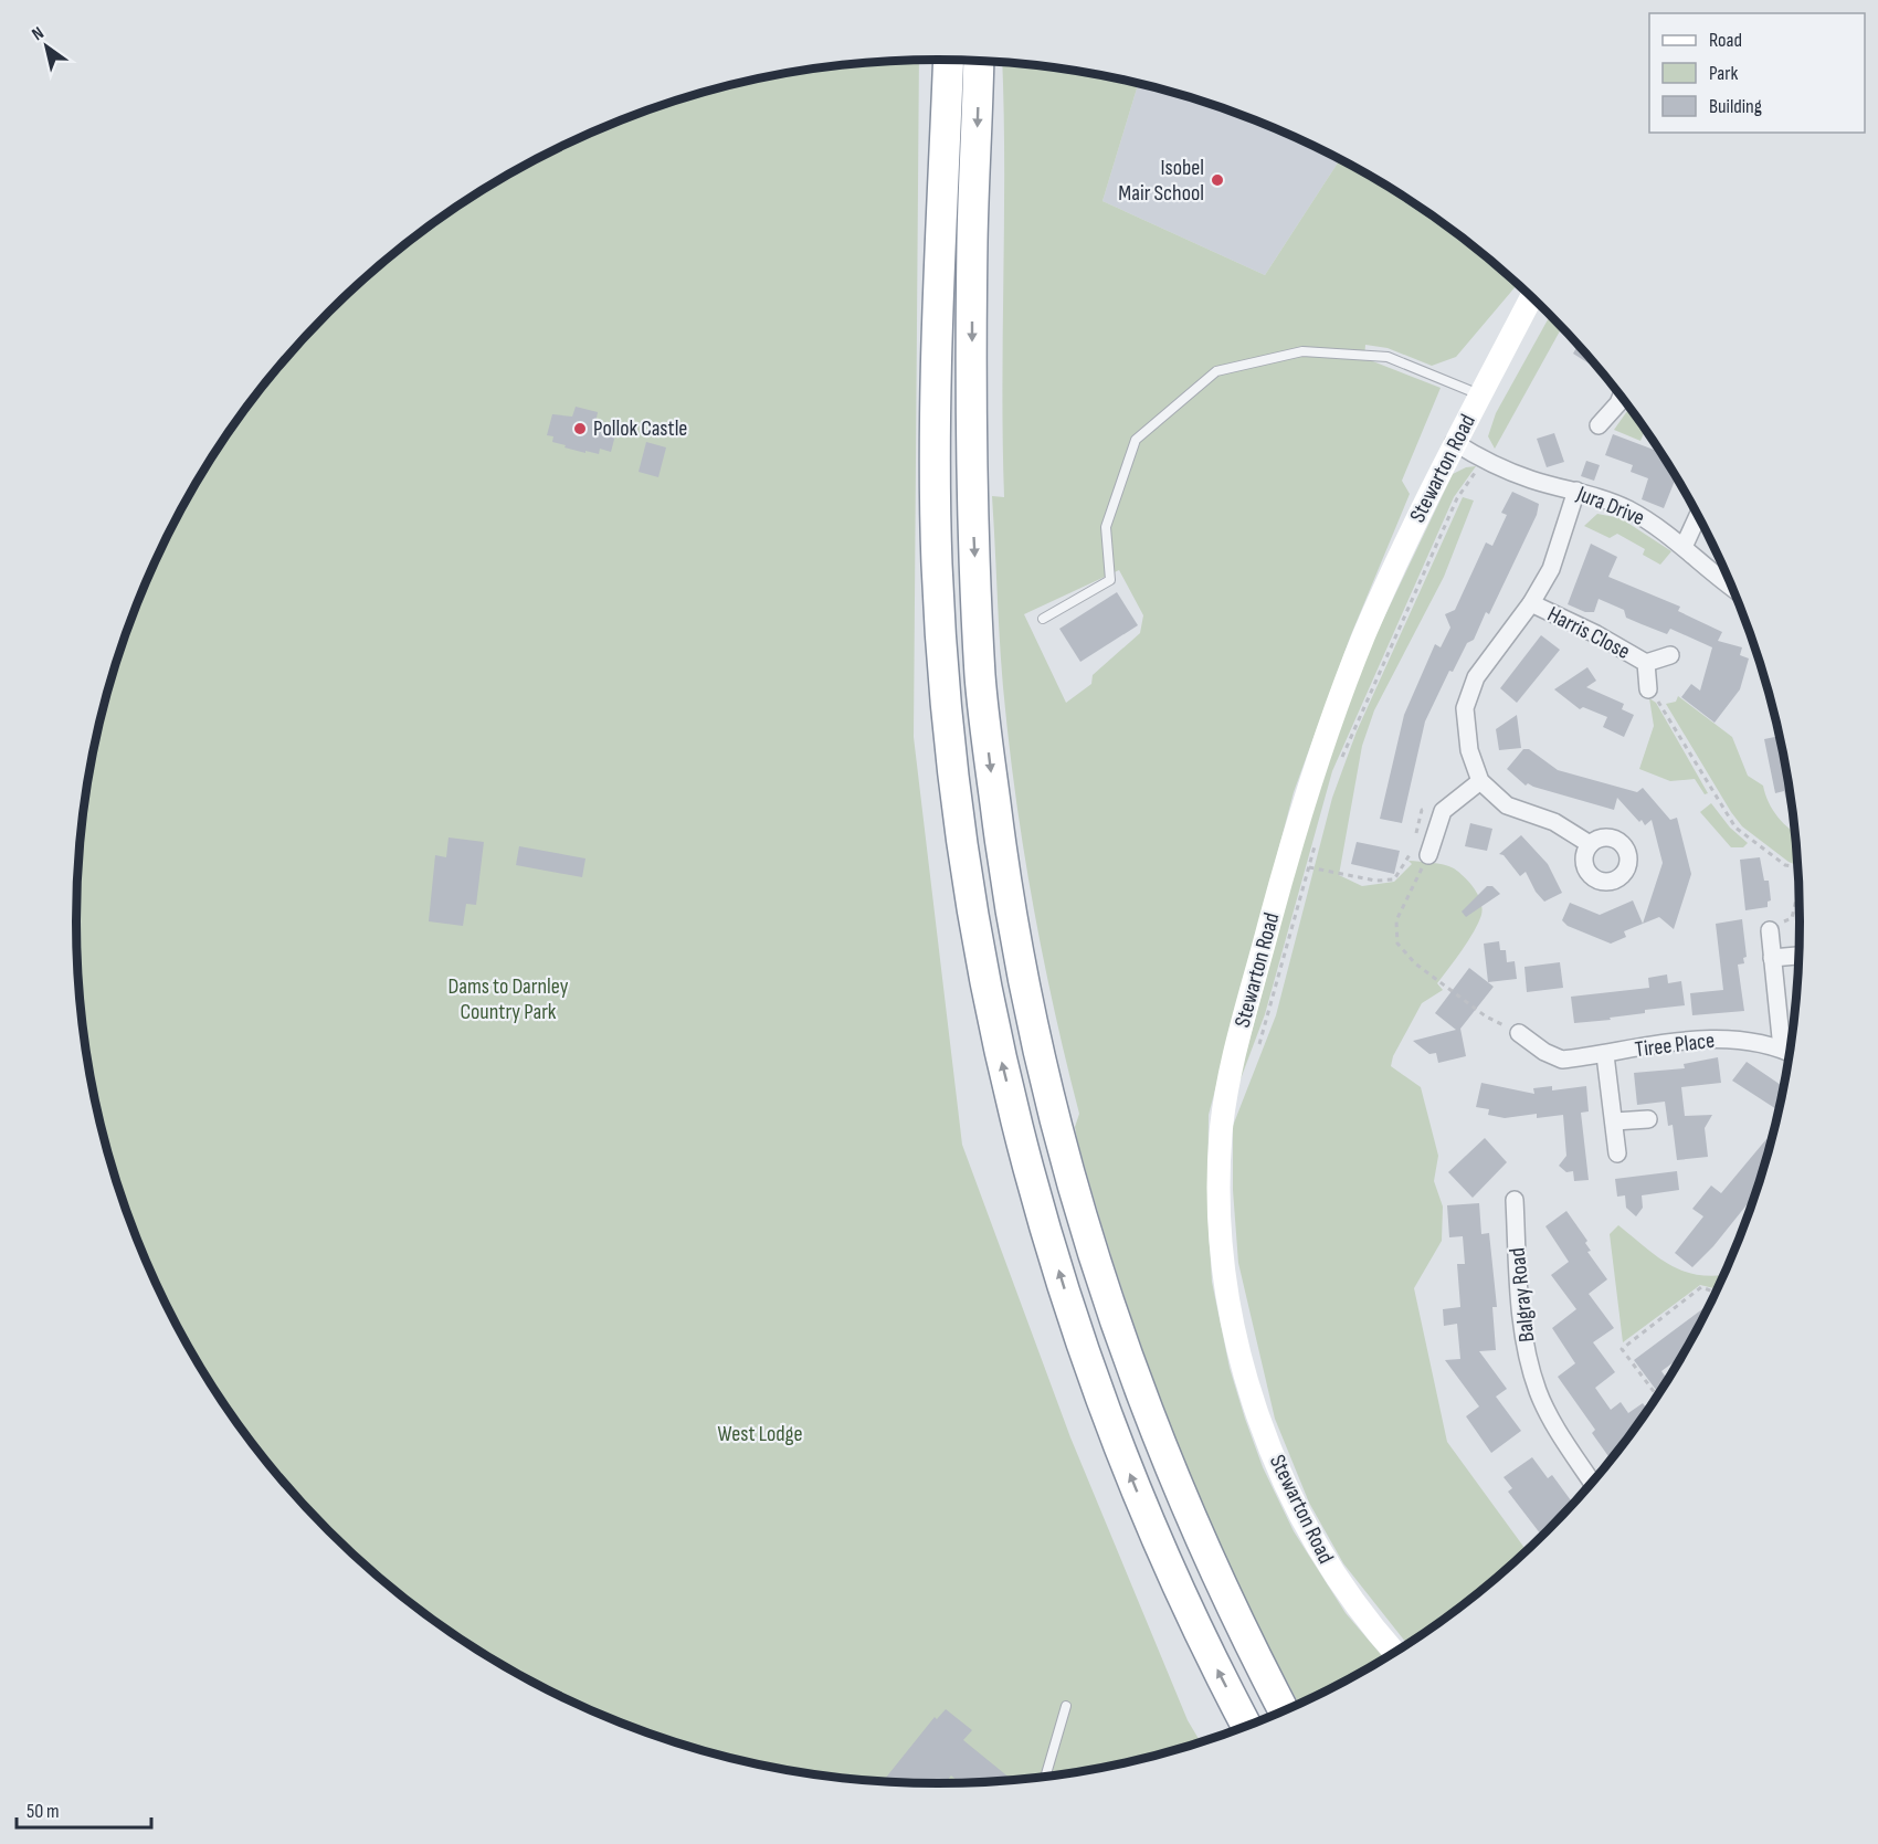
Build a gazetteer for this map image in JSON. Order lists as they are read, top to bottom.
{
  "streets": {
    "main road": ["Stewarton Road"],
    "street": [
      "Jura Drive",
      "Harris Close",
      "Tiree Place",
      "Balgray Road"
    ]
  },
  "crossings": [
    ["Stewarton Road", "Jura Drive"],
    ["Jura Drive", "Harris Close"]
  ],
  "parks": ["Dams to Darnley Country Park", "West Lodge"],
  "places": ["Isobel Mair School", "Pollok Castle"],
  "legend": ["Road", "Park", "Building"],
  "scale_bar": "50 m",
  "north": "top left"
}
